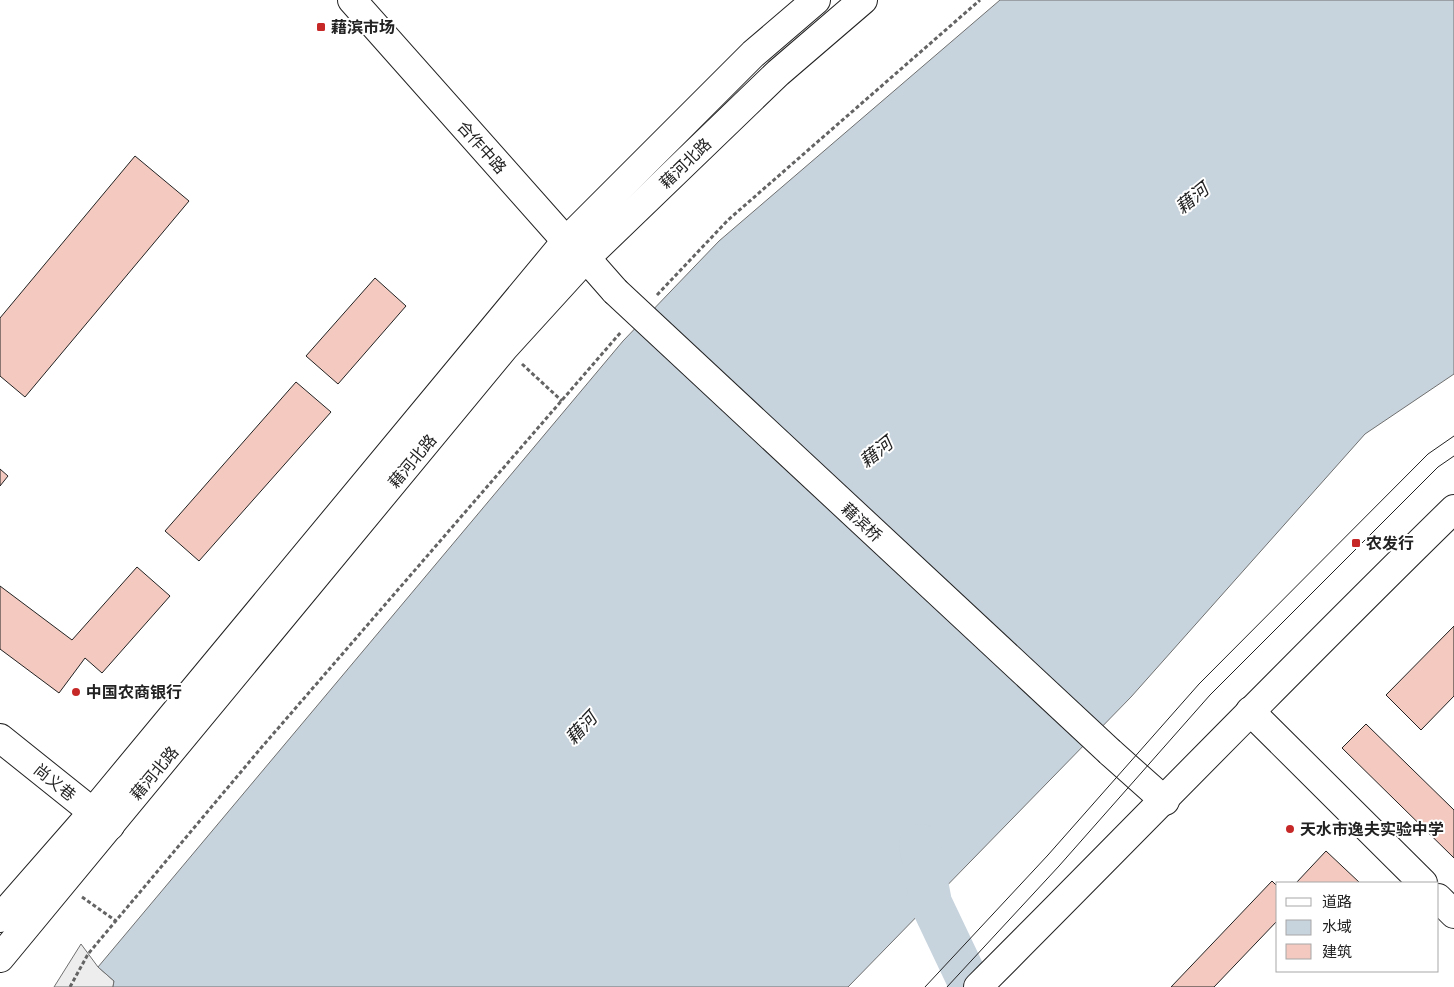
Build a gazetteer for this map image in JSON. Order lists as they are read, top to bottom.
{
  "streets": {
    "main road": [
      "合作中路",
      "藉河北路",
      "藉滨桥",
      "尚义巷"
    ]
  },
  "crossings": [
    ["合作中路", "藉河北路"],
    ["合作中路", "藉滨桥"],
    ["藉河北路", "尚义巷"]
  ],
  "water": ["藉河"],
  "places": {
    "transit": ["藉滨市场", "农发行"],
    "other": ["中国农商银行", "天水市逸夫实验中学"]
  },
  "legend": ["道路", "水域", "建筑"]
}
